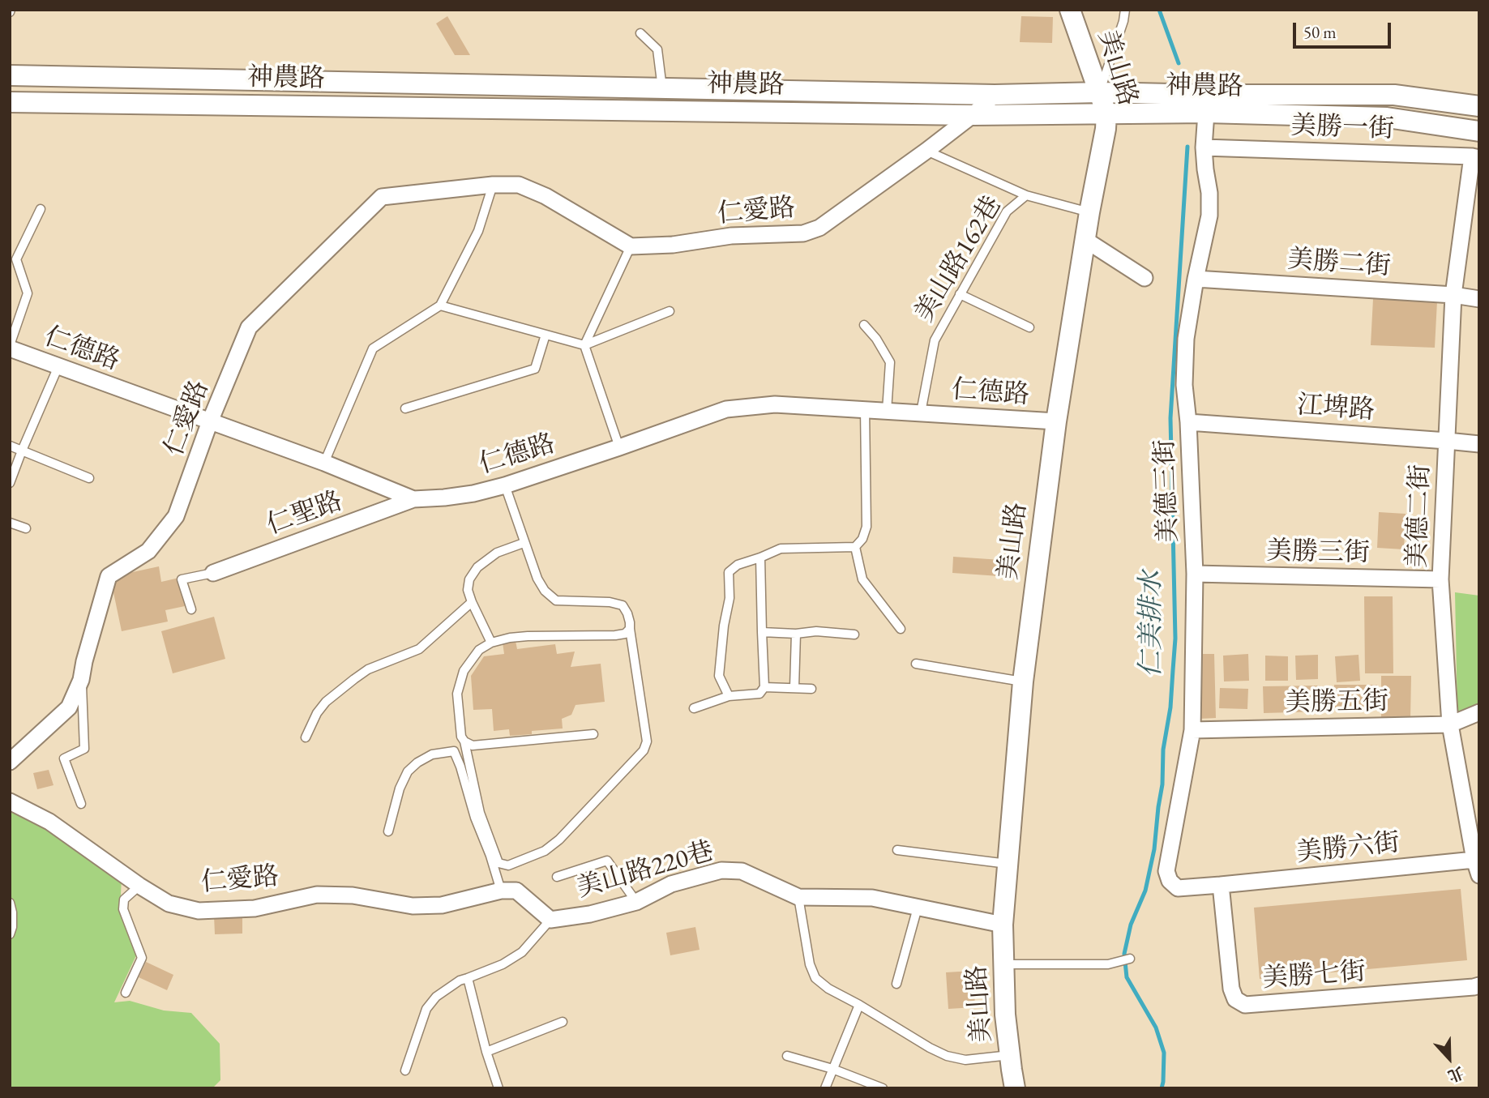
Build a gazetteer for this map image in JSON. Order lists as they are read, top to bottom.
{
  "streets": {
    "street": [
      "美山路",
      "神農路",
      "美勝一街",
      "仁愛路",
      "美勝二街",
      "仁德路",
      "江埤路",
      "美德三街",
      "仁聖路",
      "美德二街",
      "美勝三街",
      "美勝五街",
      "美勝六街",
      "美山路220巷",
      "美勝七街"
    ],
    "lane": ["美山路162巷"]
  },
  "crossings": [
    ["美山路", "神農路"],
    ["美山路", "美山路162巷"],
    ["美山路", "仁德路"],
    ["美山路", "美山路220巷"],
    ["神農路", "仁愛路"],
    ["神農路", "美德三街"],
    ["美勝一街", "美德三街"],
    ["美勝一街", "美德二街"],
    ["仁愛路", "仁德路"],
    ["仁愛路", "美山路220巷"],
    ["美山路162巷", "仁德路"],
    ["美勝二街", "美德三街"],
    ["美勝二街", "美德二街"],
    ["仁德路", "仁聖路"],
    ["江埤路", "美德三街"],
    ["江埤路", "美德二街"],
    ["美德三街", "美勝三街"],
    ["美德三街", "美勝五街"],
    ["美德三街", "美勝六街"],
    ["美德三街", "美勝七街"],
    ["美德二街", "美勝三街"],
    ["美德二街", "美勝五街"],
    ["美德二街", "美勝六街"],
    ["美勝六街", "美勝七街"]
  ],
  "water": ["仁美排水"],
  "scale_bar": "50 m",
  "north": "bottom"
}
